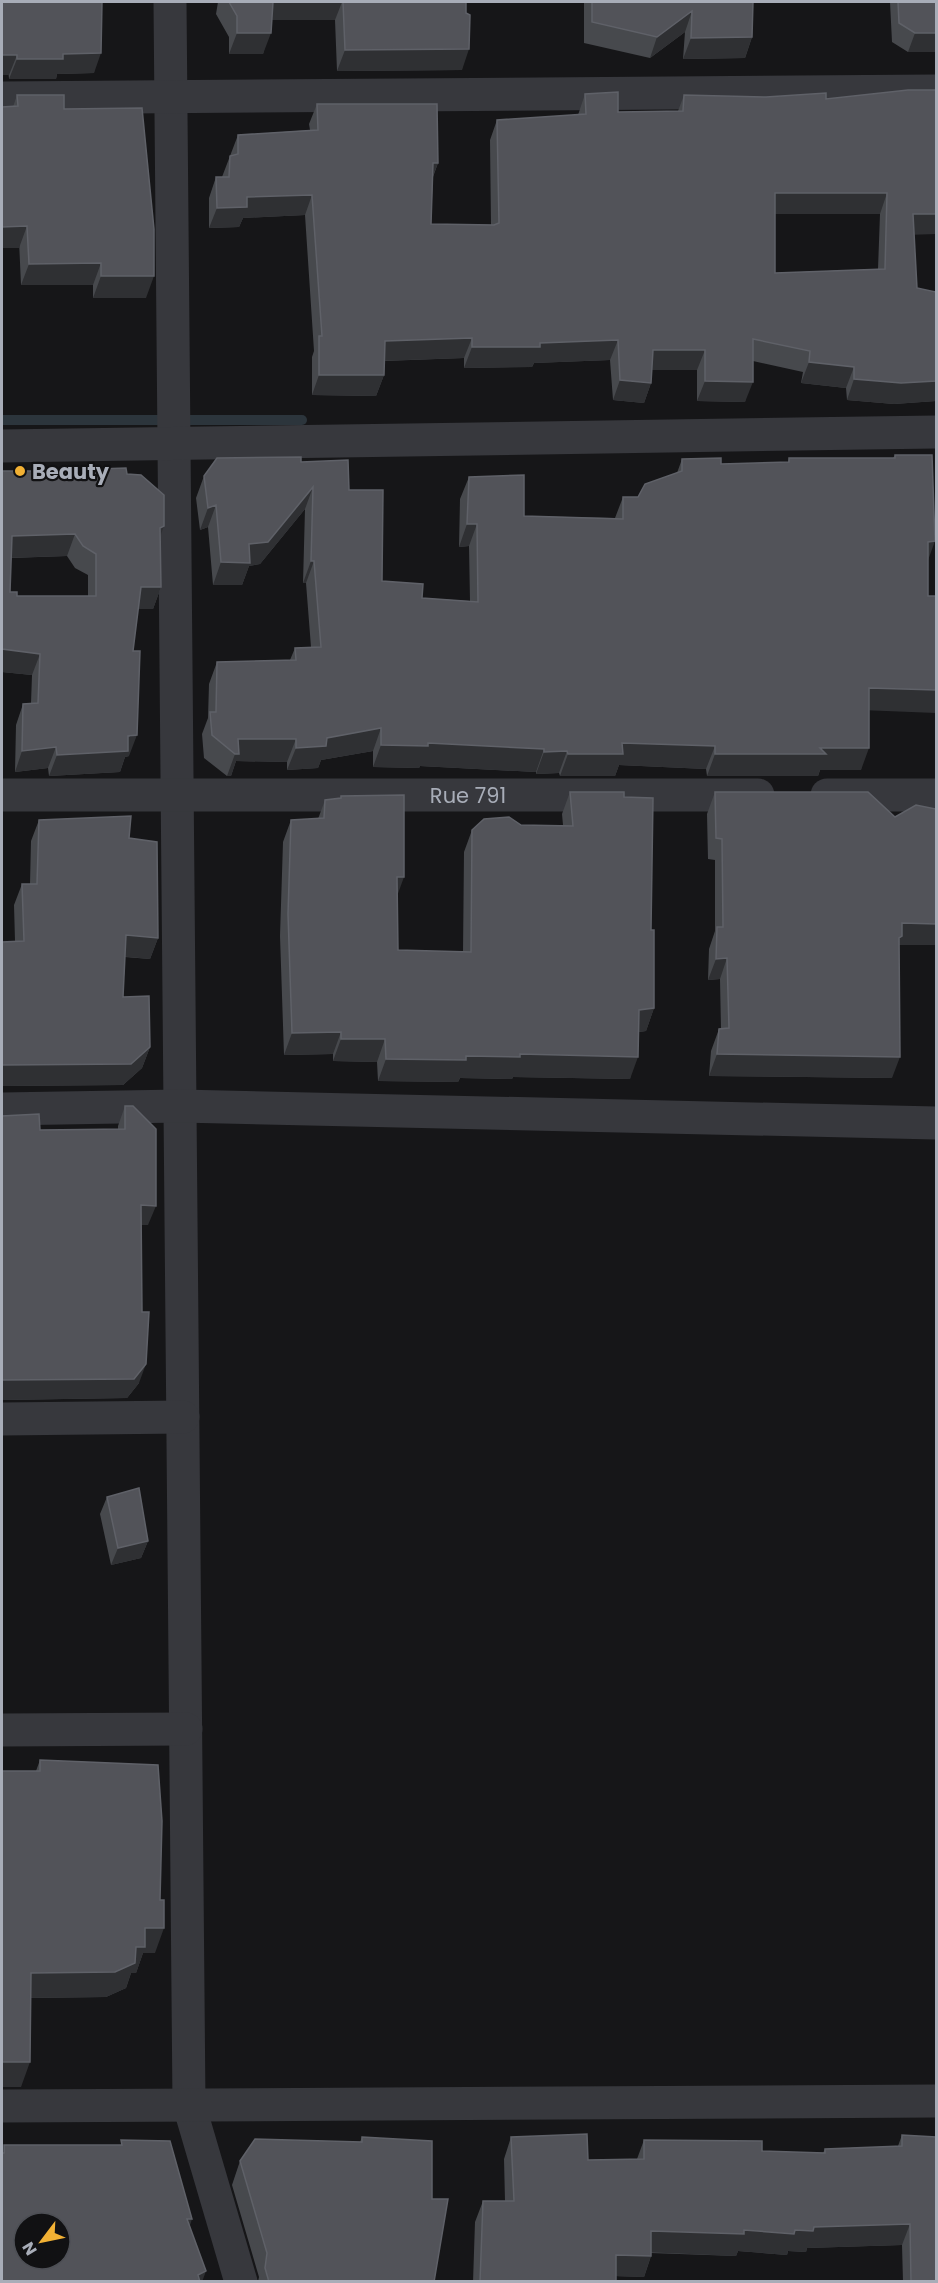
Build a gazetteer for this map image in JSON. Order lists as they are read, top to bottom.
{
  "streets": {
    "street": ["Rue 791"]
  },
  "places": ["Beauty"],
  "north": "bottom left"
}
